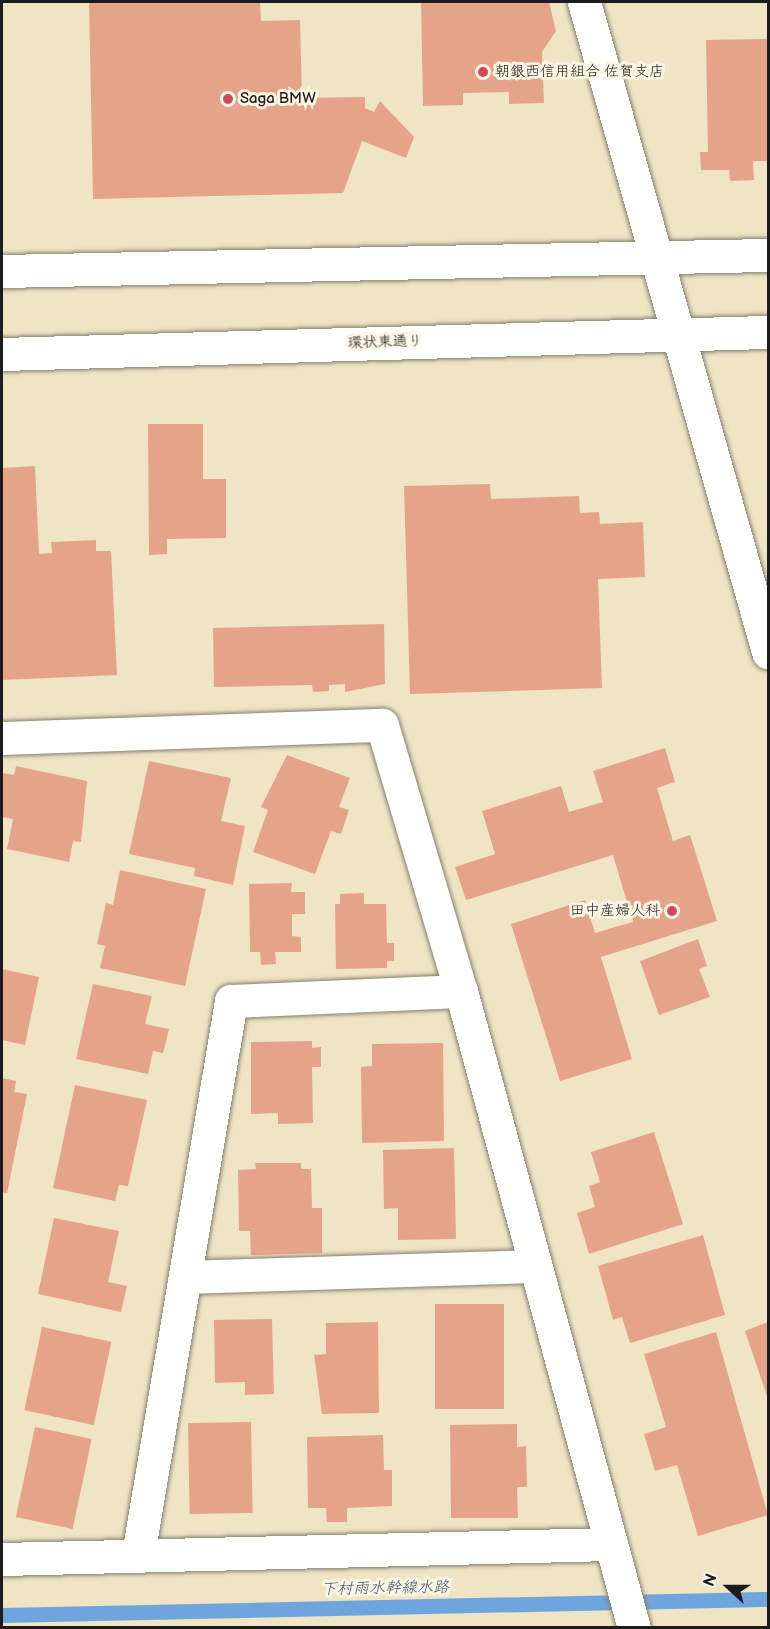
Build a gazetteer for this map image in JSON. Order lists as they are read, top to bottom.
{
  "streets": {
    "street": ["環状東通り"]
  },
  "water": ["下村雨水幹線水路"],
  "places": ["朝銀西信用組合 佐賀支店", "Saga BMW", "田中産婦人科"],
  "north": "left"
}
